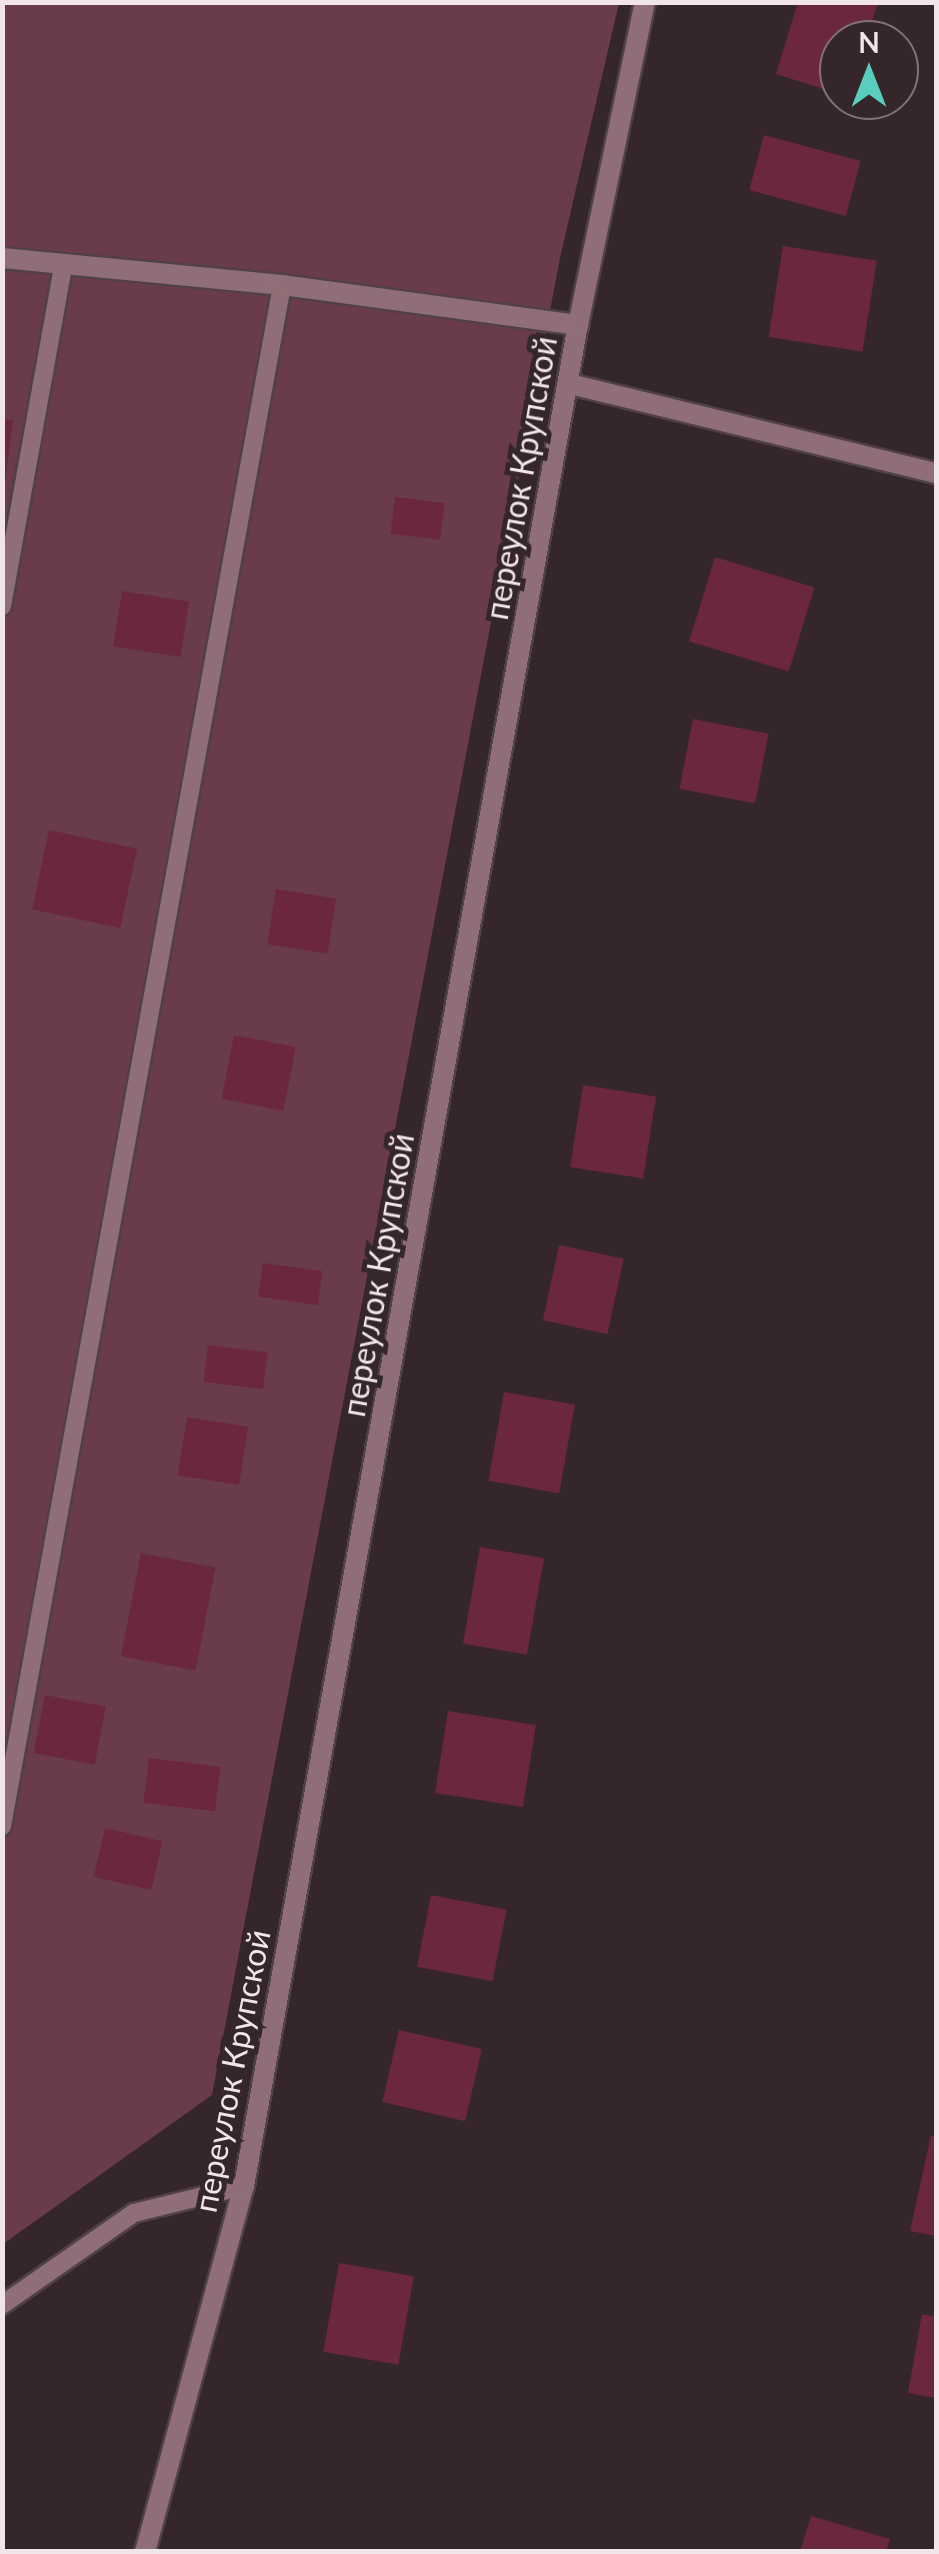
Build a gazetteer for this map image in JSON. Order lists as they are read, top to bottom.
{
  "streets": {
    "street": ["переулок Крупской"]
  },
  "north": "top"
}
